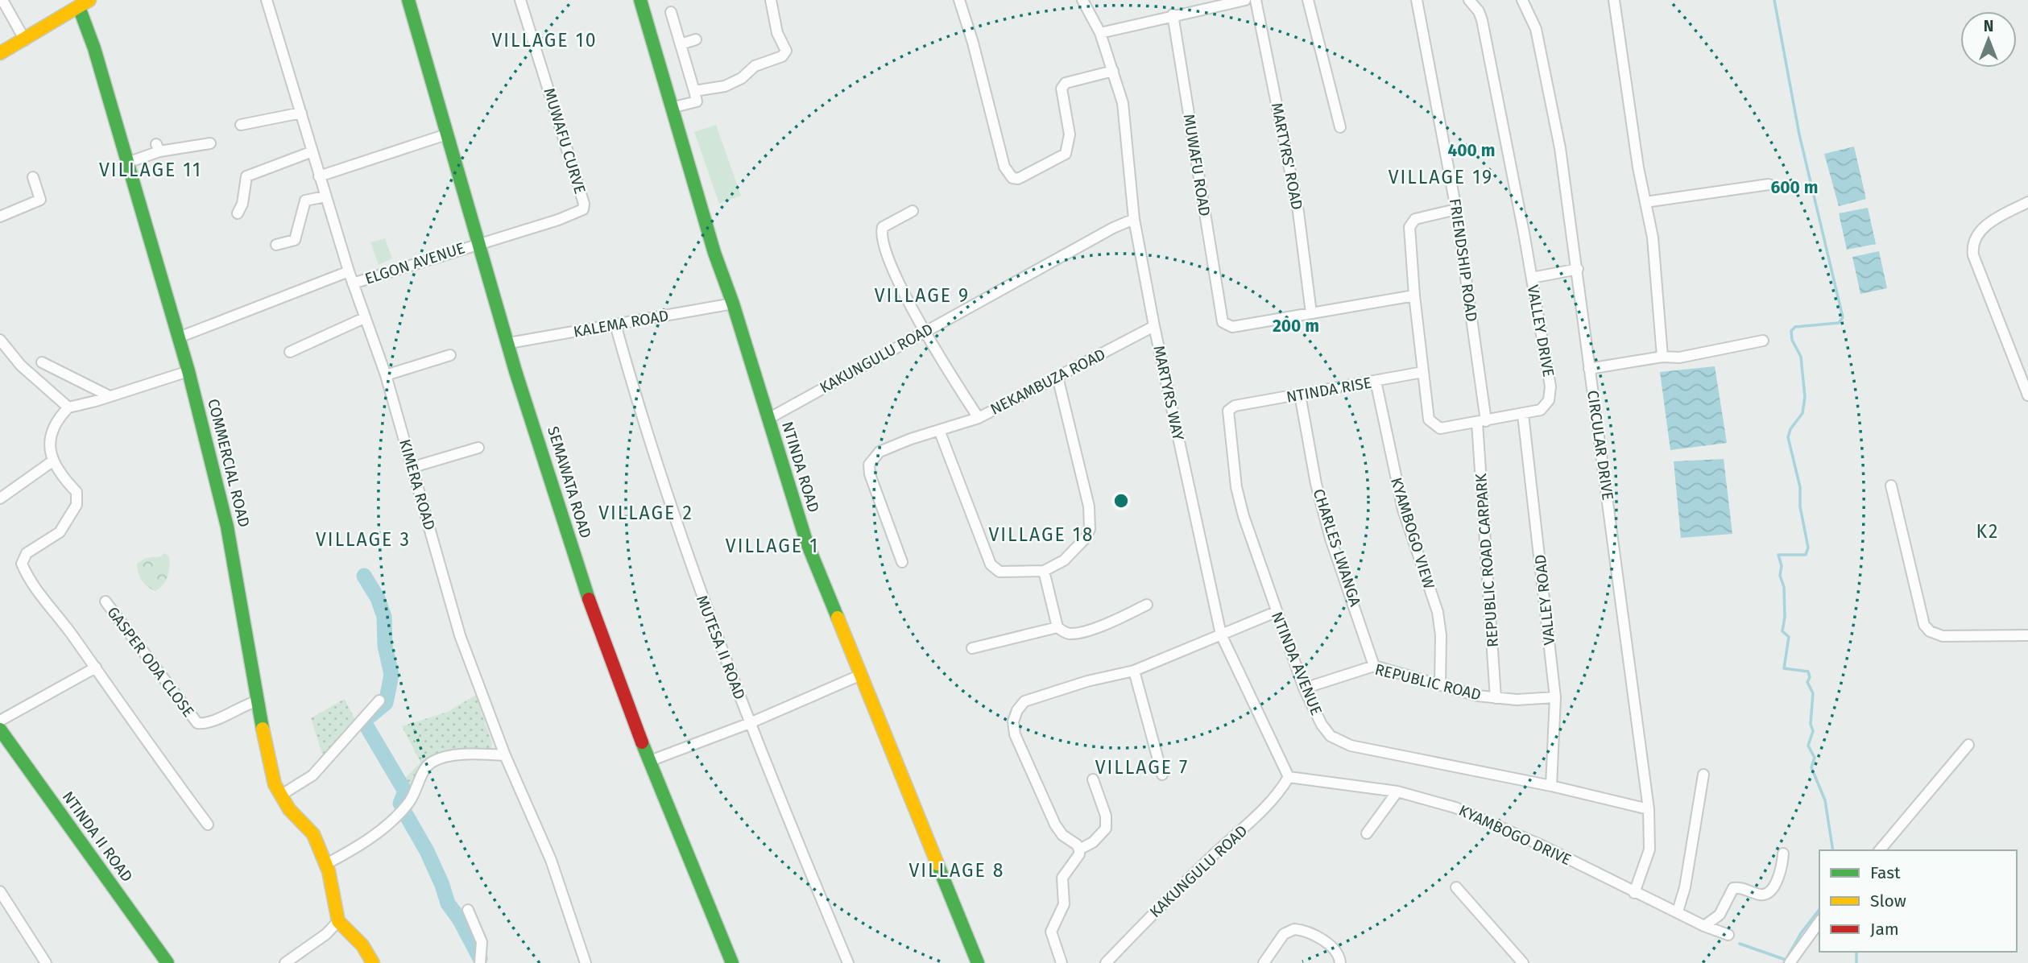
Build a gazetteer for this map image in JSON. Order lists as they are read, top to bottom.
{
  "streets": {
    "street": [
      "MUWAFU CURVE",
      "MARTYRS' ROAD",
      "MUWAFU ROAD",
      "FRIENDSHIP ROAD",
      "ELGON AVENUE",
      "KALEMA ROAD",
      "VALLEY DRIVE",
      "KAKUNGULU ROAD",
      "NEKAMBUZA ROAD",
      "NTINDA RISE",
      "MARTYRS WAY",
      "CIRCULAR DRIVE",
      "COMMERCIAL ROAD",
      "NTINDA ROAD",
      "SEMAWATA ROAD",
      "KIMERA ROAD",
      "KYAMBOGO VIEW",
      "CHARLES LWANGA",
      "REPUBLIC ROAD CARPARK",
      "VALLEY ROAD",
      "MUTESA II ROAD",
      "GASPER ODA CLOSE",
      "NTINDA AVENUE",
      "REPUBLIC ROAD",
      "KYAMBOGO DRIVE",
      "NTINDA II ROAD"
    ]
  },
  "crossings": [
    ["MUWAFU CURVE", "ELGON AVENUE"],
    ["MUWAFU CURVE", "SEMAWATA ROAD"],
    ["MARTYRS' ROAD", "MUWAFU ROAD"],
    ["FRIENDSHIP ROAD", "VALLEY DRIVE"],
    ["FRIENDSHIP ROAD", "REPUBLIC ROAD CARPARK"],
    ["ELGON AVENUE", "SEMAWATA ROAD"],
    ["ELGON AVENUE", "KIMERA ROAD"],
    ["KALEMA ROAD", "NTINDA ROAD"],
    ["KALEMA ROAD", "SEMAWATA ROAD"],
    ["KALEMA ROAD", "MUTESA II ROAD"],
    ["VALLEY DRIVE", "NTINDA RISE"],
    ["VALLEY DRIVE", "REPUBLIC ROAD CARPARK"],
    ["VALLEY DRIVE", "VALLEY ROAD"],
    ["KAKUNGULU ROAD", "MARTYRS WAY"],
    ["KAKUNGULU ROAD", "NTINDA ROAD"],
    ["KAKUNGULU ROAD", "KYAMBOGO DRIVE"],
    ["NEKAMBUZA ROAD", "MARTYRS WAY"],
    ["NTINDA RISE", "KYAMBOGO VIEW"],
    ["NTINDA RISE", "CHARLES LWANGA"],
    ["NTINDA RISE", "NTINDA AVENUE"],
    ["MARTYRS WAY", "KYAMBOGO DRIVE"],
    ["CIRCULAR DRIVE", "NTINDA AVENUE"],
    ["CIRCULAR DRIVE", "KYAMBOGO DRIVE"],
    ["COMMERCIAL ROAD", "GASPER ODA CLOSE"],
    ["KYAMBOGO VIEW", "REPUBLIC ROAD"],
    ["CHARLES LWANGA", "REPUBLIC ROAD"],
    ["REPUBLIC ROAD CARPARK", "REPUBLIC ROAD"],
    ["VALLEY ROAD", "NTINDA AVENUE"],
    ["VALLEY ROAD", "REPUBLIC ROAD"],
    ["NTINDA AVENUE", "REPUBLIC ROAD"]
  ],
  "districts": [
    "VILLAGE 10",
    "VILLAGE 11",
    "VILLAGE 19",
    "VILLAGE 9",
    "VILLAGE 2",
    "K2",
    "VILLAGE 18",
    "VILLAGE 3",
    "VILLAGE 1",
    "VILLAGE 7",
    "VILLAGE 8"
  ],
  "legend": ["Fast", "Slow", "Jam"],
  "north": "top",
  "rings": ["400 m", "600 m", "200 m"]
}
